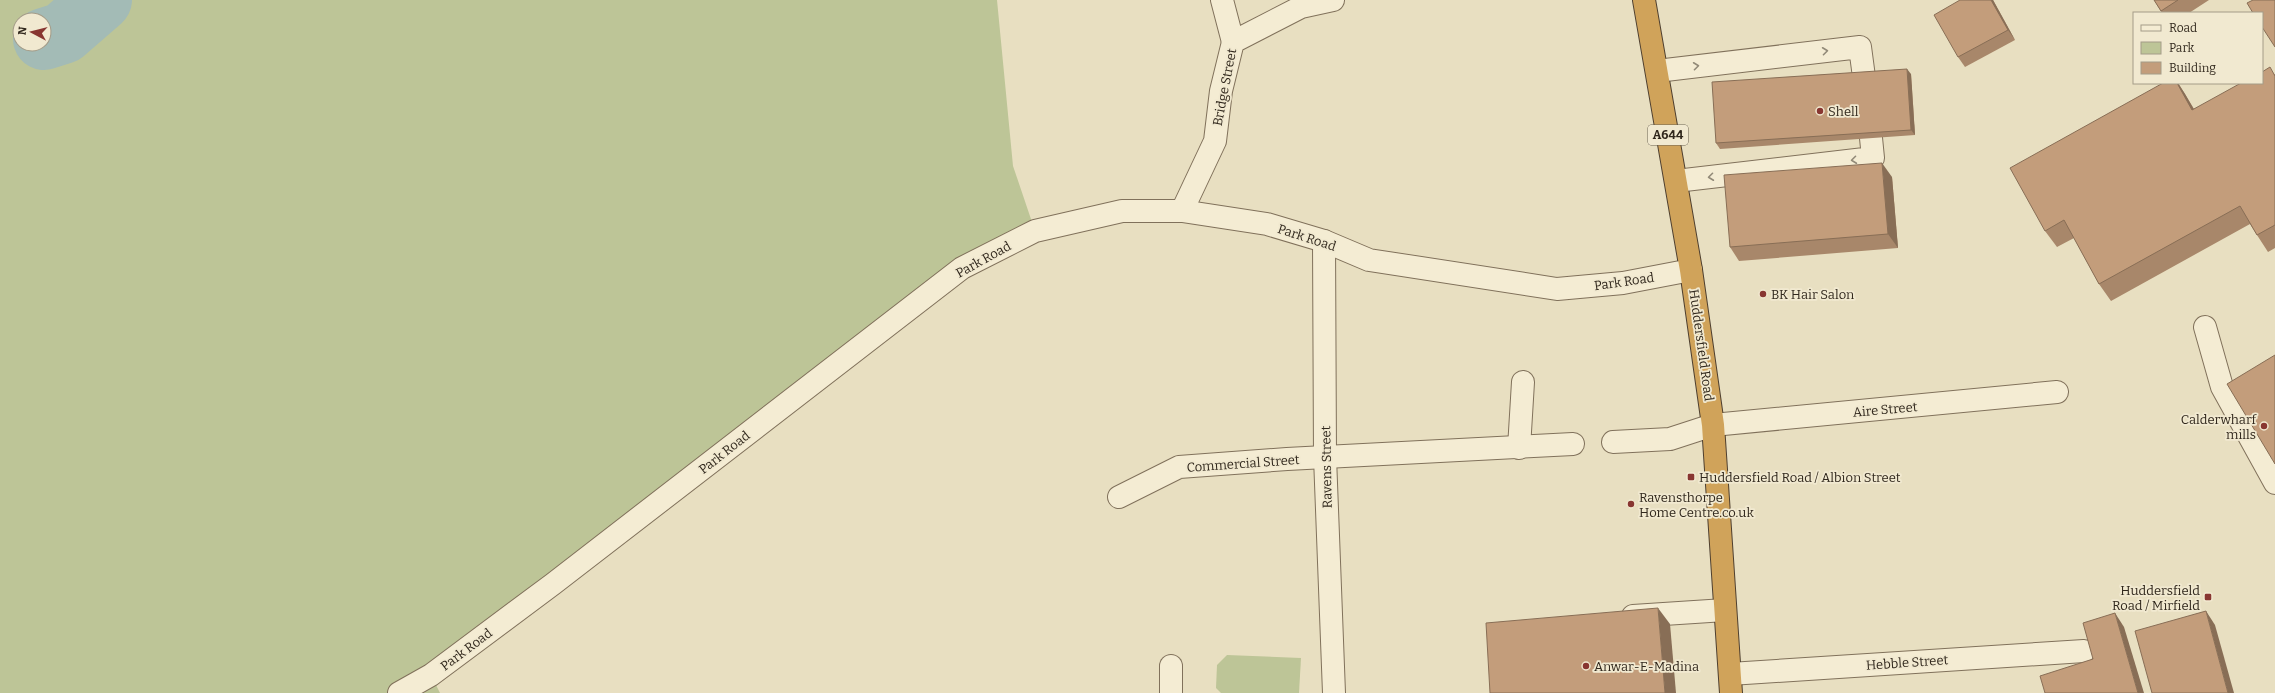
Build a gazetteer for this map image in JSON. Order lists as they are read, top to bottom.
{
  "streets": {
    "highway": ["A644", "Huddersfield Road"],
    "street": [
      "Bridge Street",
      "Park Road",
      "Aire Street",
      "Commercial Street",
      "Ravens Street",
      "Hebble Street"
    ]
  },
  "crossings": [
    ["Bridge Street", "Park Road"],
    ["Park Road", "Huddersfield Road"],
    ["Park Road", "Ravens Street"],
    ["Huddersfield Road", "Aire Street"],
    ["Huddersfield Road", "Hebble Street"],
    ["Commercial Street", "Ravens Street"]
  ],
  "places": {
    "other": [
      "Shell",
      "BK Hair Salon",
      "Calderwharf mills",
      "Ravensthorpe Home Centre.co.uk",
      "Anwar-E-Madina"
    ],
    "transit": ["Huddersfield Road / Albion Street", "Huddersfield Road / Mirfield"]
  },
  "legend": ["Road", "Park", "Building"],
  "north": "left"
}
